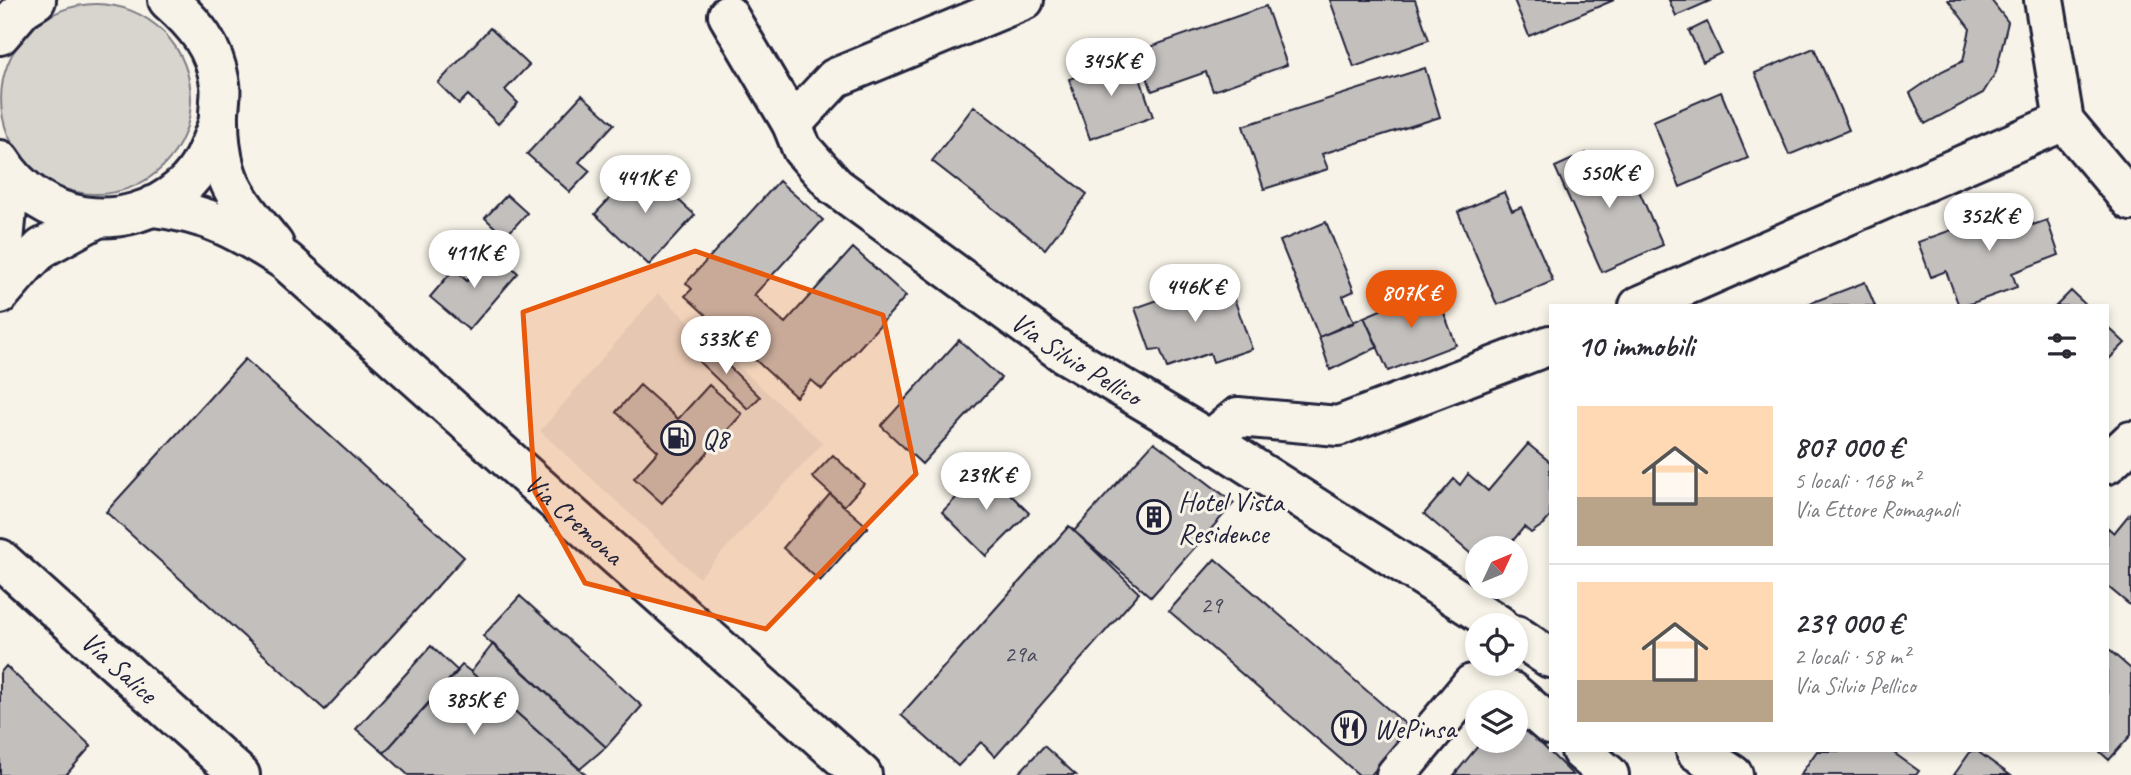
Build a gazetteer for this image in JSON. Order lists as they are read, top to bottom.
{
  "streets": {
    "street": ["Via Silvio Pellico", "Via Cremona", "Via Salice"]
  },
  "places": {
    "fuel station": ["Q8"],
    "building": ["Hotel Vista Residence"],
    "restaurant": ["WePinsa"]
  },
  "house_numbers": ["29", "29a"],
  "north": "top right",
  "page": {
    "price": [
      "345K €",
      "550K €",
      "441K €",
      "352K €",
      "411K €",
      "446K €",
      "807K €",
      "533K €",
      "239K €",
      "385K €"
    ],
    "heading": "10 immobili",
    "list": [
      {
        "name": "807 000 €",
        "note": "5 locali · 168 m² · Via Ettore Romagnoli"
      },
      {
        "name": "239 000 €",
        "note": "2 locali · 58 m² · Via Silvio Pellico"
      }
    ]
  }
}
